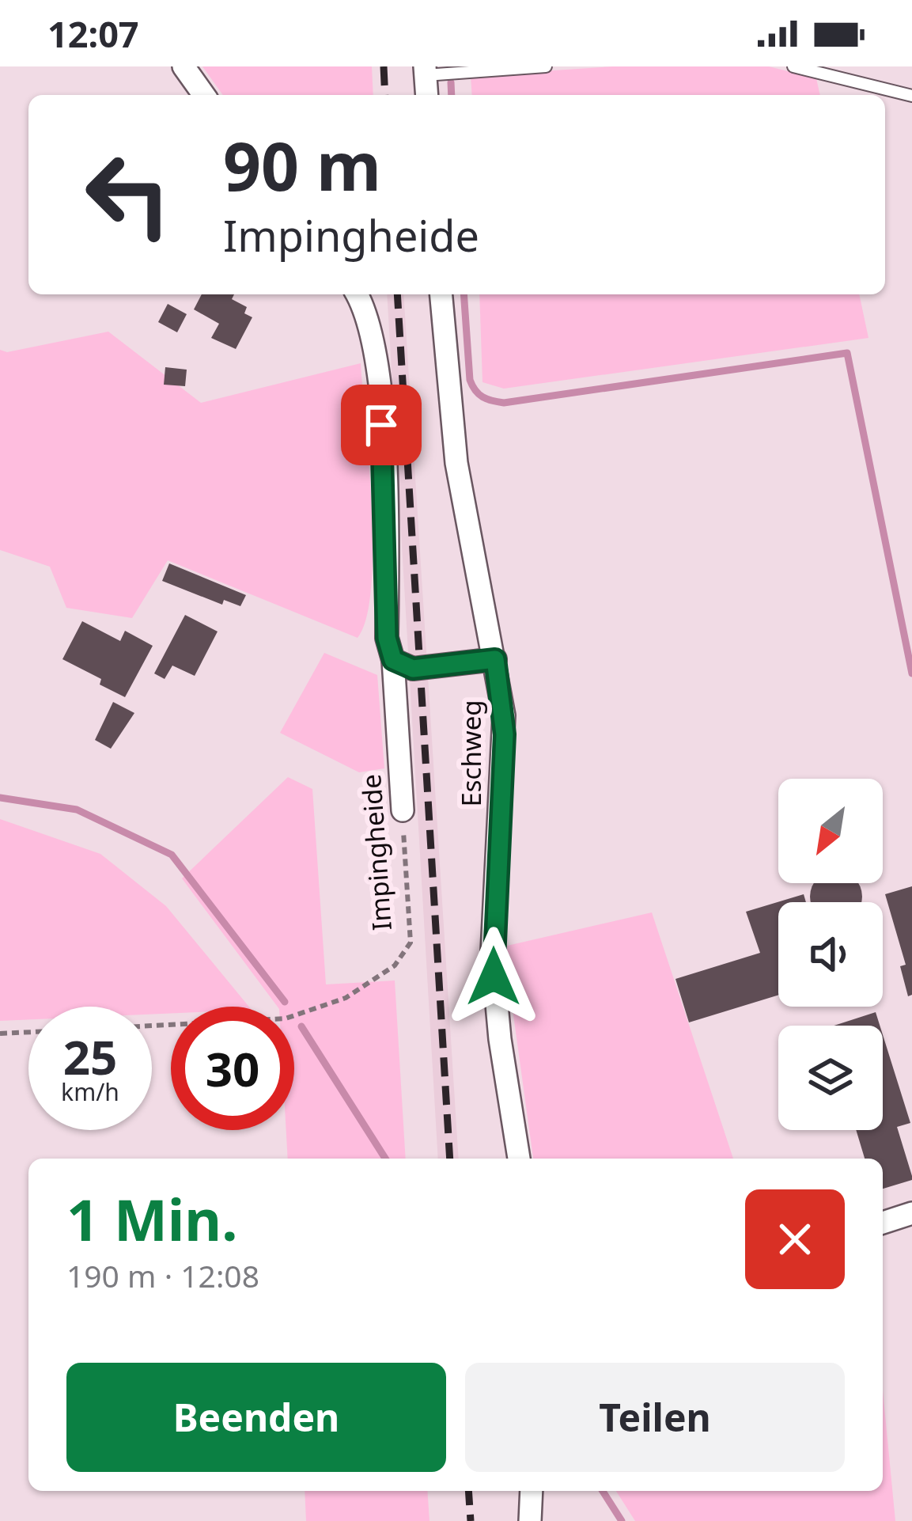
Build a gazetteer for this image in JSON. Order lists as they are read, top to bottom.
{
  "streets": {
    "street": ["Eschweg", "Impingheide"]
  },
  "north": "bottom left",
  "page": {
    "status": "12:07",
    "turn": ["90 m", "Impingheide"],
    "speed": "25 km/h",
    "limit": "30",
    "heading": ["1 Min.", "190 m · 12:08"],
    "buttons": ["Beenden", "Teilen"]
  }
}
